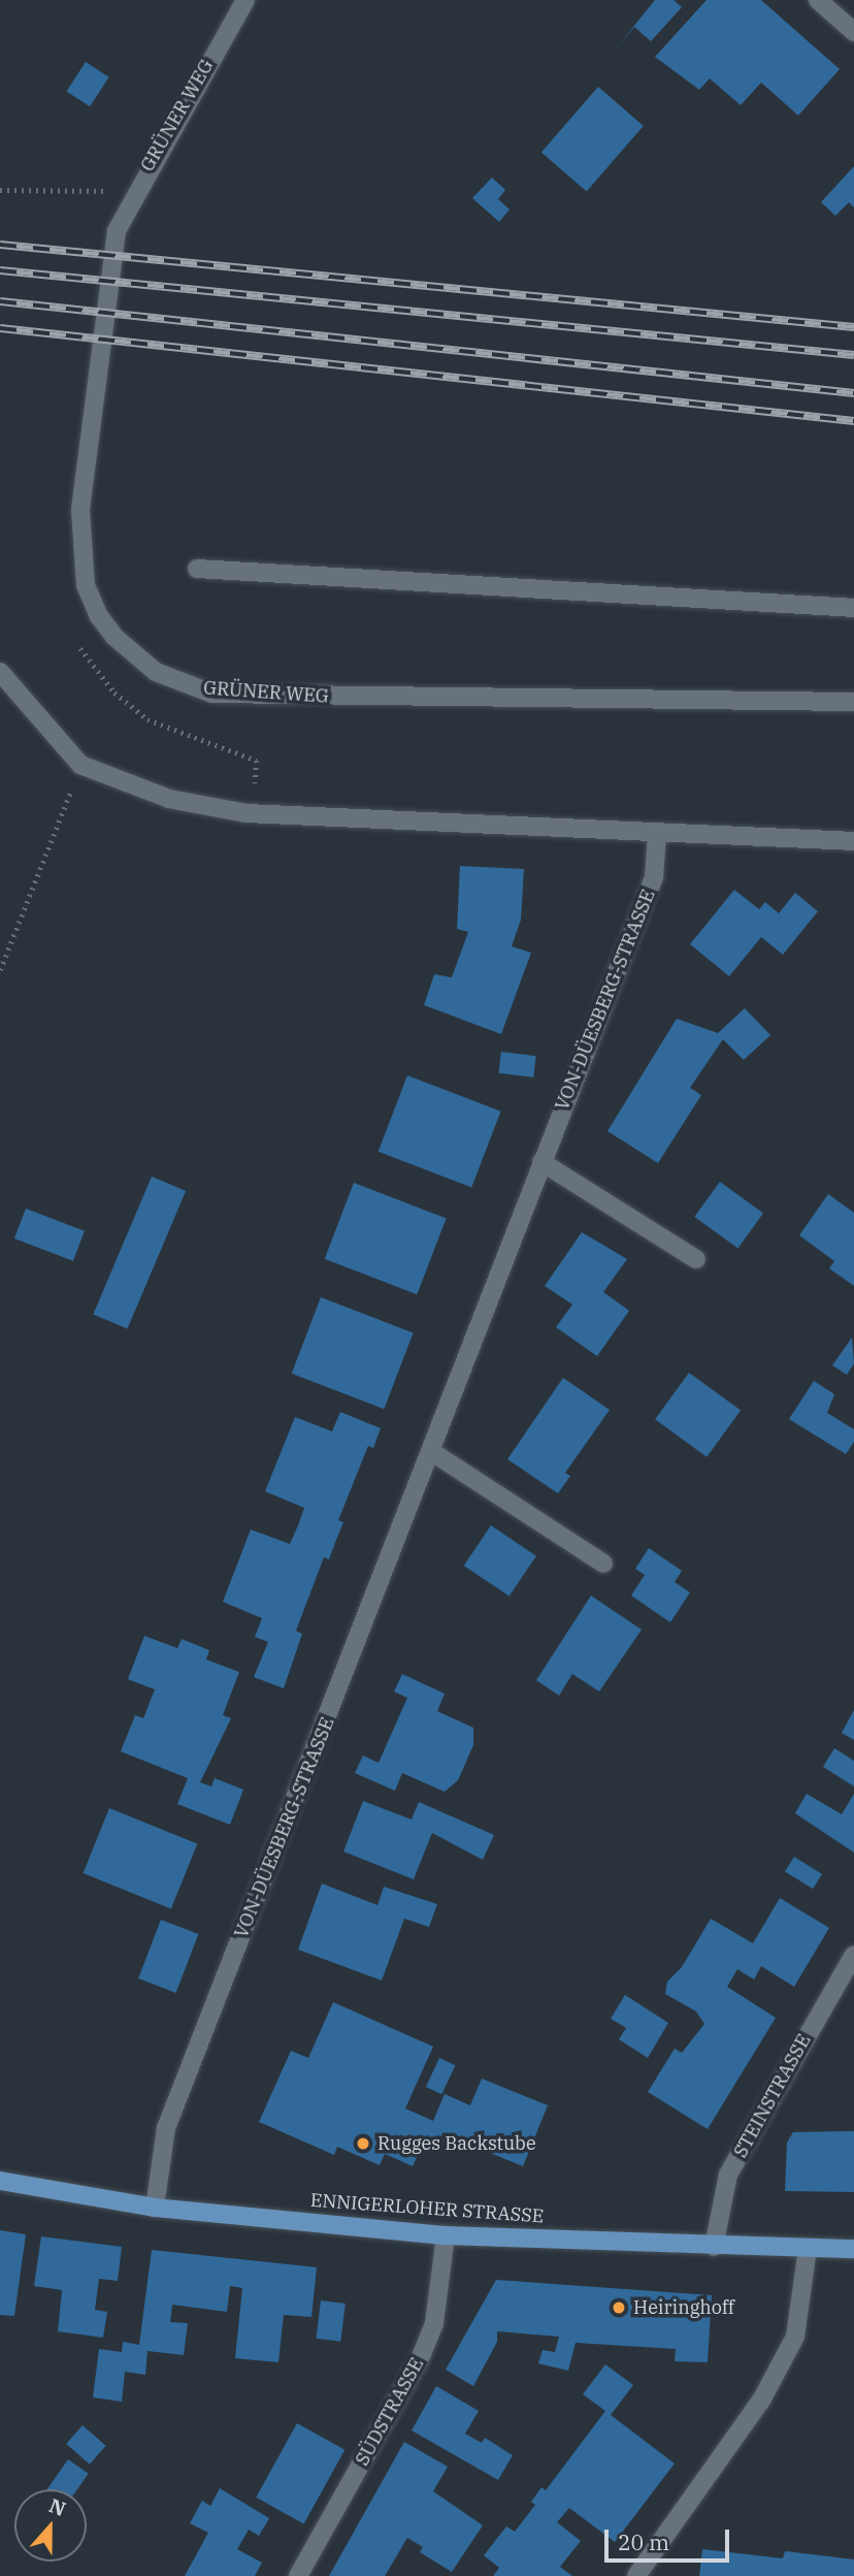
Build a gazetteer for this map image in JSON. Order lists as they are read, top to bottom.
{
  "streets": {
    "main road": ["ENNIGERLOHER STRASSE"],
    "street": [
      "GRÜNER WEG",
      "VON-DÜESBERG-STRASSE",
      "STEINSTRASSE",
      "SÜDSTRASSE"
    ]
  },
  "crossings": [
    ["VON-DÜESBERG-STRASSE", "ENNIGERLOHER STRASSE"],
    ["STEINSTRASSE", "ENNIGERLOHER STRASSE"],
    ["ENNIGERLOHER STRASSE", "SÜDSTRASSE"]
  ],
  "places": ["Rugges Backstube", "Heiringhoff"],
  "scale_bar": "20 m",
  "north": "top"
}
